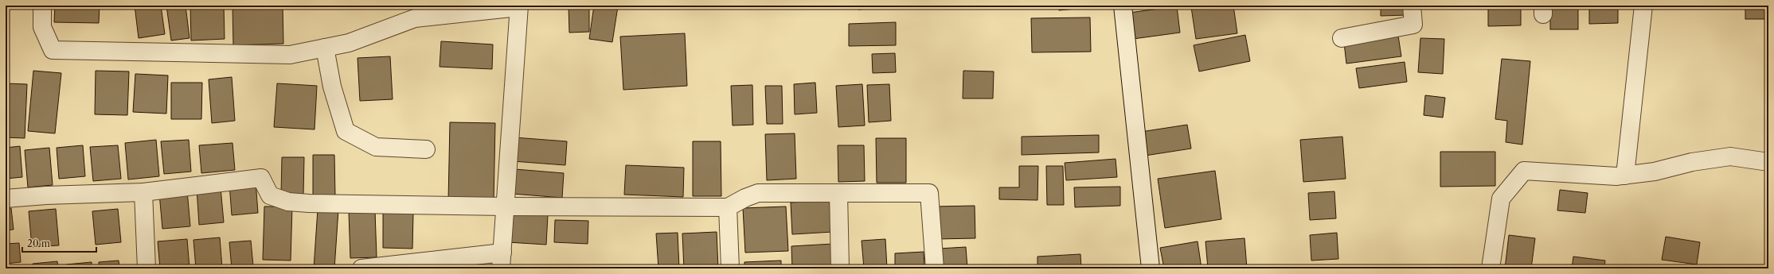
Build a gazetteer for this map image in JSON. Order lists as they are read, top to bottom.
{
  "scale_bar": "20 m"
}
